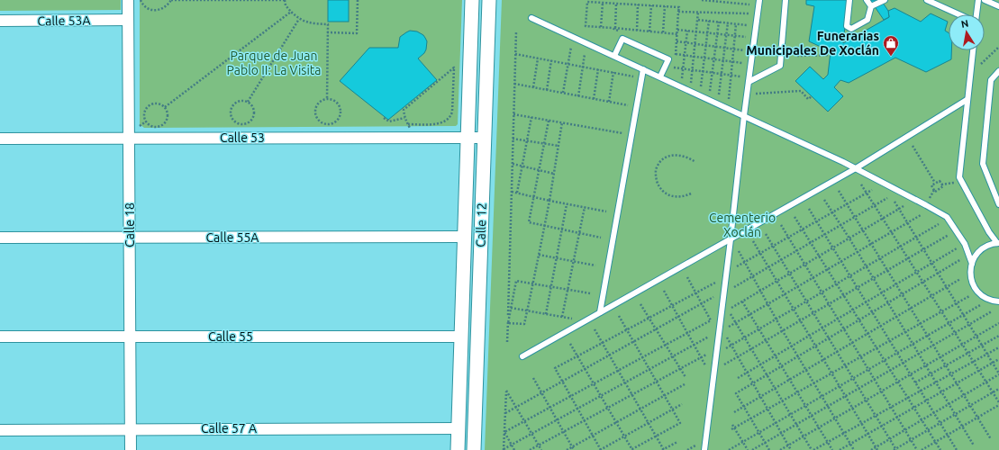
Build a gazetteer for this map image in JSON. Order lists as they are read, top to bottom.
{
  "streets": {
    "street": [
      "Calle 53A",
      "Calle 53",
      "Calle 18",
      "Calle 12",
      "Calle 55A",
      "Calle 55",
      "Calle 57 A"
    ]
  },
  "crossings": [
    ["Calle 53A", "Calle 18"],
    ["Calle 53", "Calle 18"],
    ["Calle 53", "Calle 12"],
    ["Calle 18", "Calle 55A"],
    ["Calle 18", "Calle 55"],
    ["Calle 18", "Calle 57 A"],
    ["Calle 12", "Calle 55A"],
    ["Calle 12", "Calle 55"],
    ["Calle 12", "Calle 57 A"]
  ],
  "parks": ["Parque de Juan Pablo II: La Visita", "Cementerio Xoclán"],
  "places": {
    "shop": ["Funerarias Municipales De Xoclán"]
  },
  "north": "top"
}
